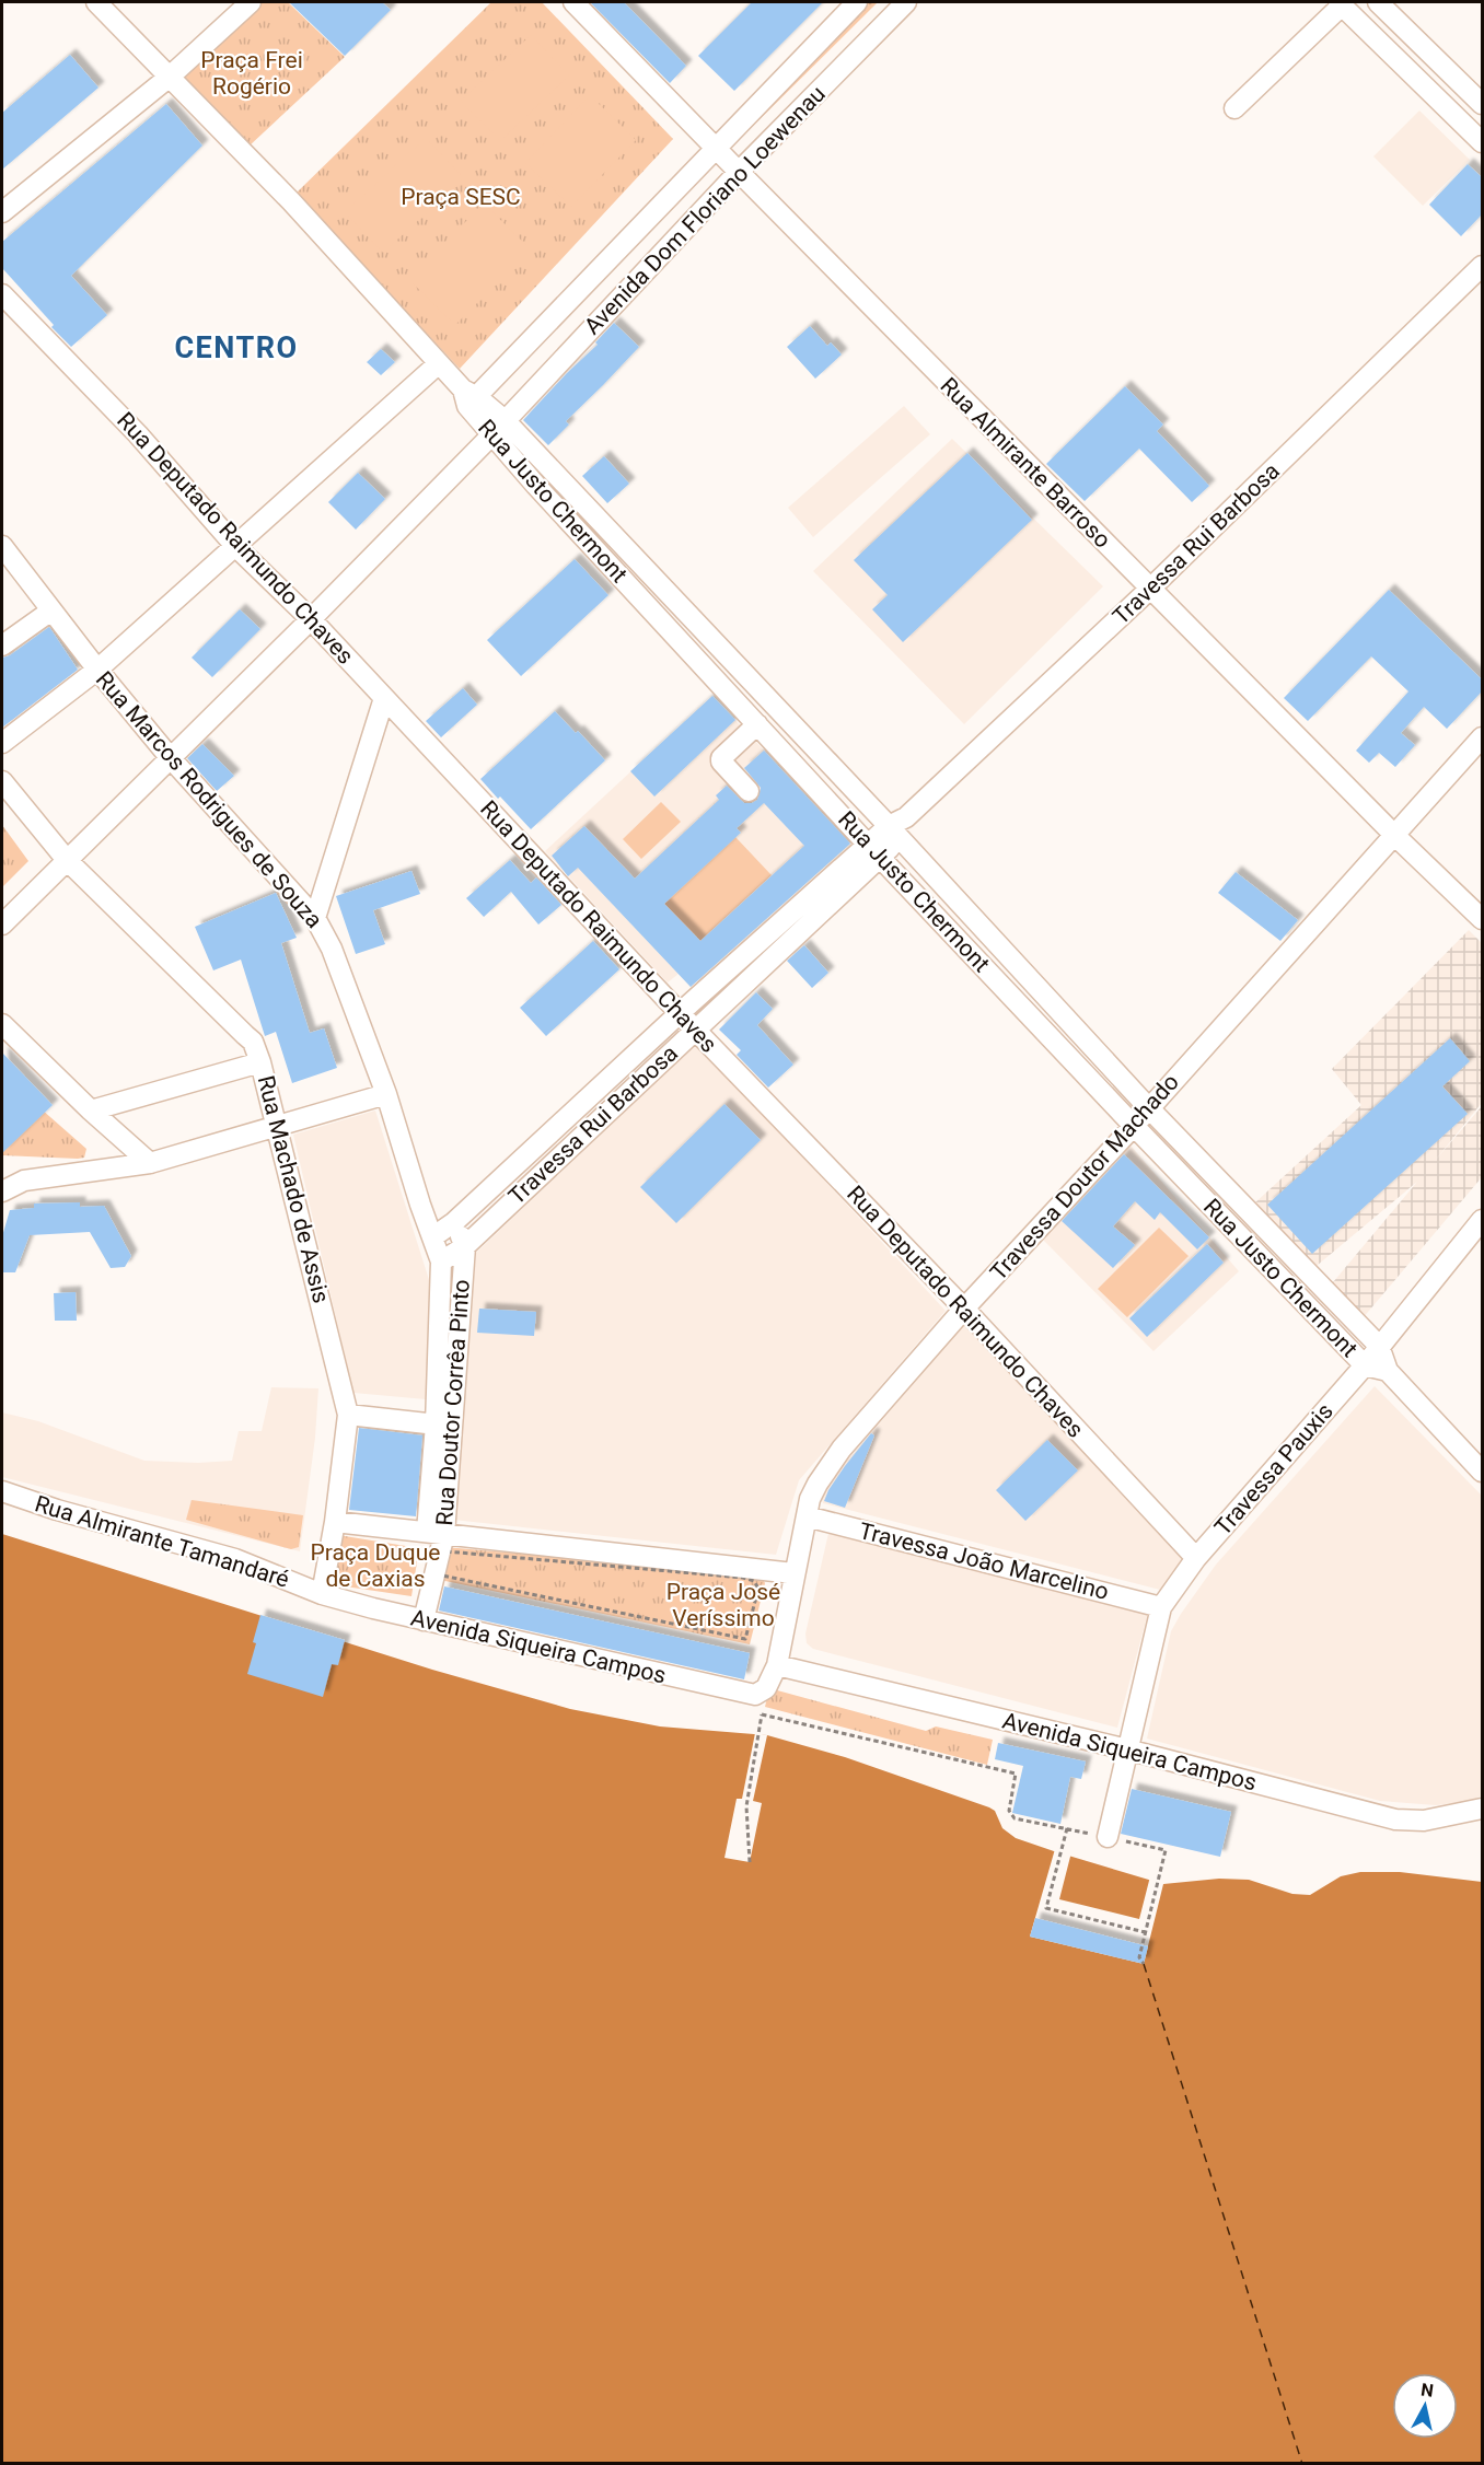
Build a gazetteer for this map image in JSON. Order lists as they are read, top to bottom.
{
  "streets": {
    "street": [
      "Avenida Dom Floriano Loewenau",
      "Rua Almirante Barroso",
      "Rua Justo Chermont",
      "Rua Deputado Raimundo Chaves",
      "Travessa Rui Barbosa",
      "Rua Marcos Rodrigues de Souza",
      "Travessa Doutor Machado",
      "Rua Machado de Assis",
      "Rua Doutor Corrêa Pinto",
      "Travessa Pauxis",
      "Rua Almirante Tamandaré",
      "Travessa João Marcelino",
      "Avenida Siqueira Campos"
    ]
  },
  "crossings": [
    ["Avenida Dom Floriano Loewenau", "Rua Almirante Barroso"],
    ["Avenida Dom Floriano Loewenau", "Rua Justo Chermont"],
    ["Avenida Dom Floriano Loewenau", "Rua Deputado Raimundo Chaves"],
    ["Avenida Dom Floriano Loewenau", "Rua Marcos Rodrigues de Souza"],
    ["Avenida Dom Floriano Loewenau", "Rua Machado de Assis"],
    ["Rua Almirante Barroso", "Travessa Rui Barbosa"],
    ["Rua Almirante Barroso", "Travessa Doutor Machado"],
    ["Rua Justo Chermont", "Travessa Rui Barbosa"],
    ["Rua Justo Chermont", "Travessa Doutor Machado"],
    ["Rua Justo Chermont", "Travessa Pauxis"],
    ["Rua Deputado Raimundo Chaves", "Travessa Rui Barbosa"],
    ["Rua Deputado Raimundo Chaves", "Travessa Doutor Machado"],
    ["Rua Deputado Raimundo Chaves", "Travessa Pauxis"],
    ["Travessa Rui Barbosa", "Rua Marcos Rodrigues de Souza"],
    ["Travessa Rui Barbosa", "Rua Doutor Corrêa Pinto"],
    ["Rua Marcos Rodrigues de Souza", "Rua Doutor Corrêa Pinto"],
    ["Travessa Doutor Machado", "Travessa João Marcelino"],
    ["Travessa Doutor Machado", "Avenida Siqueira Campos"],
    ["Rua Machado de Assis", "Rua Almirante Tamandaré"],
    ["Rua Machado de Assis", "Avenida Siqueira Campos"],
    ["Rua Doutor Corrêa Pinto", "Avenida Siqueira Campos"],
    ["Travessa Pauxis", "Travessa João Marcelino"],
    ["Travessa Pauxis", "Avenida Siqueira Campos"],
    ["Rua Almirante Tamandaré", "Avenida Siqueira Campos"]
  ],
  "districts": ["CENTRO"],
  "parks": [
    "Praça Frei Rogério",
    "Praça SESC",
    "Praça Duque de Caxias",
    "Praça José Veríssimo"
  ],
  "north": "top"
}
